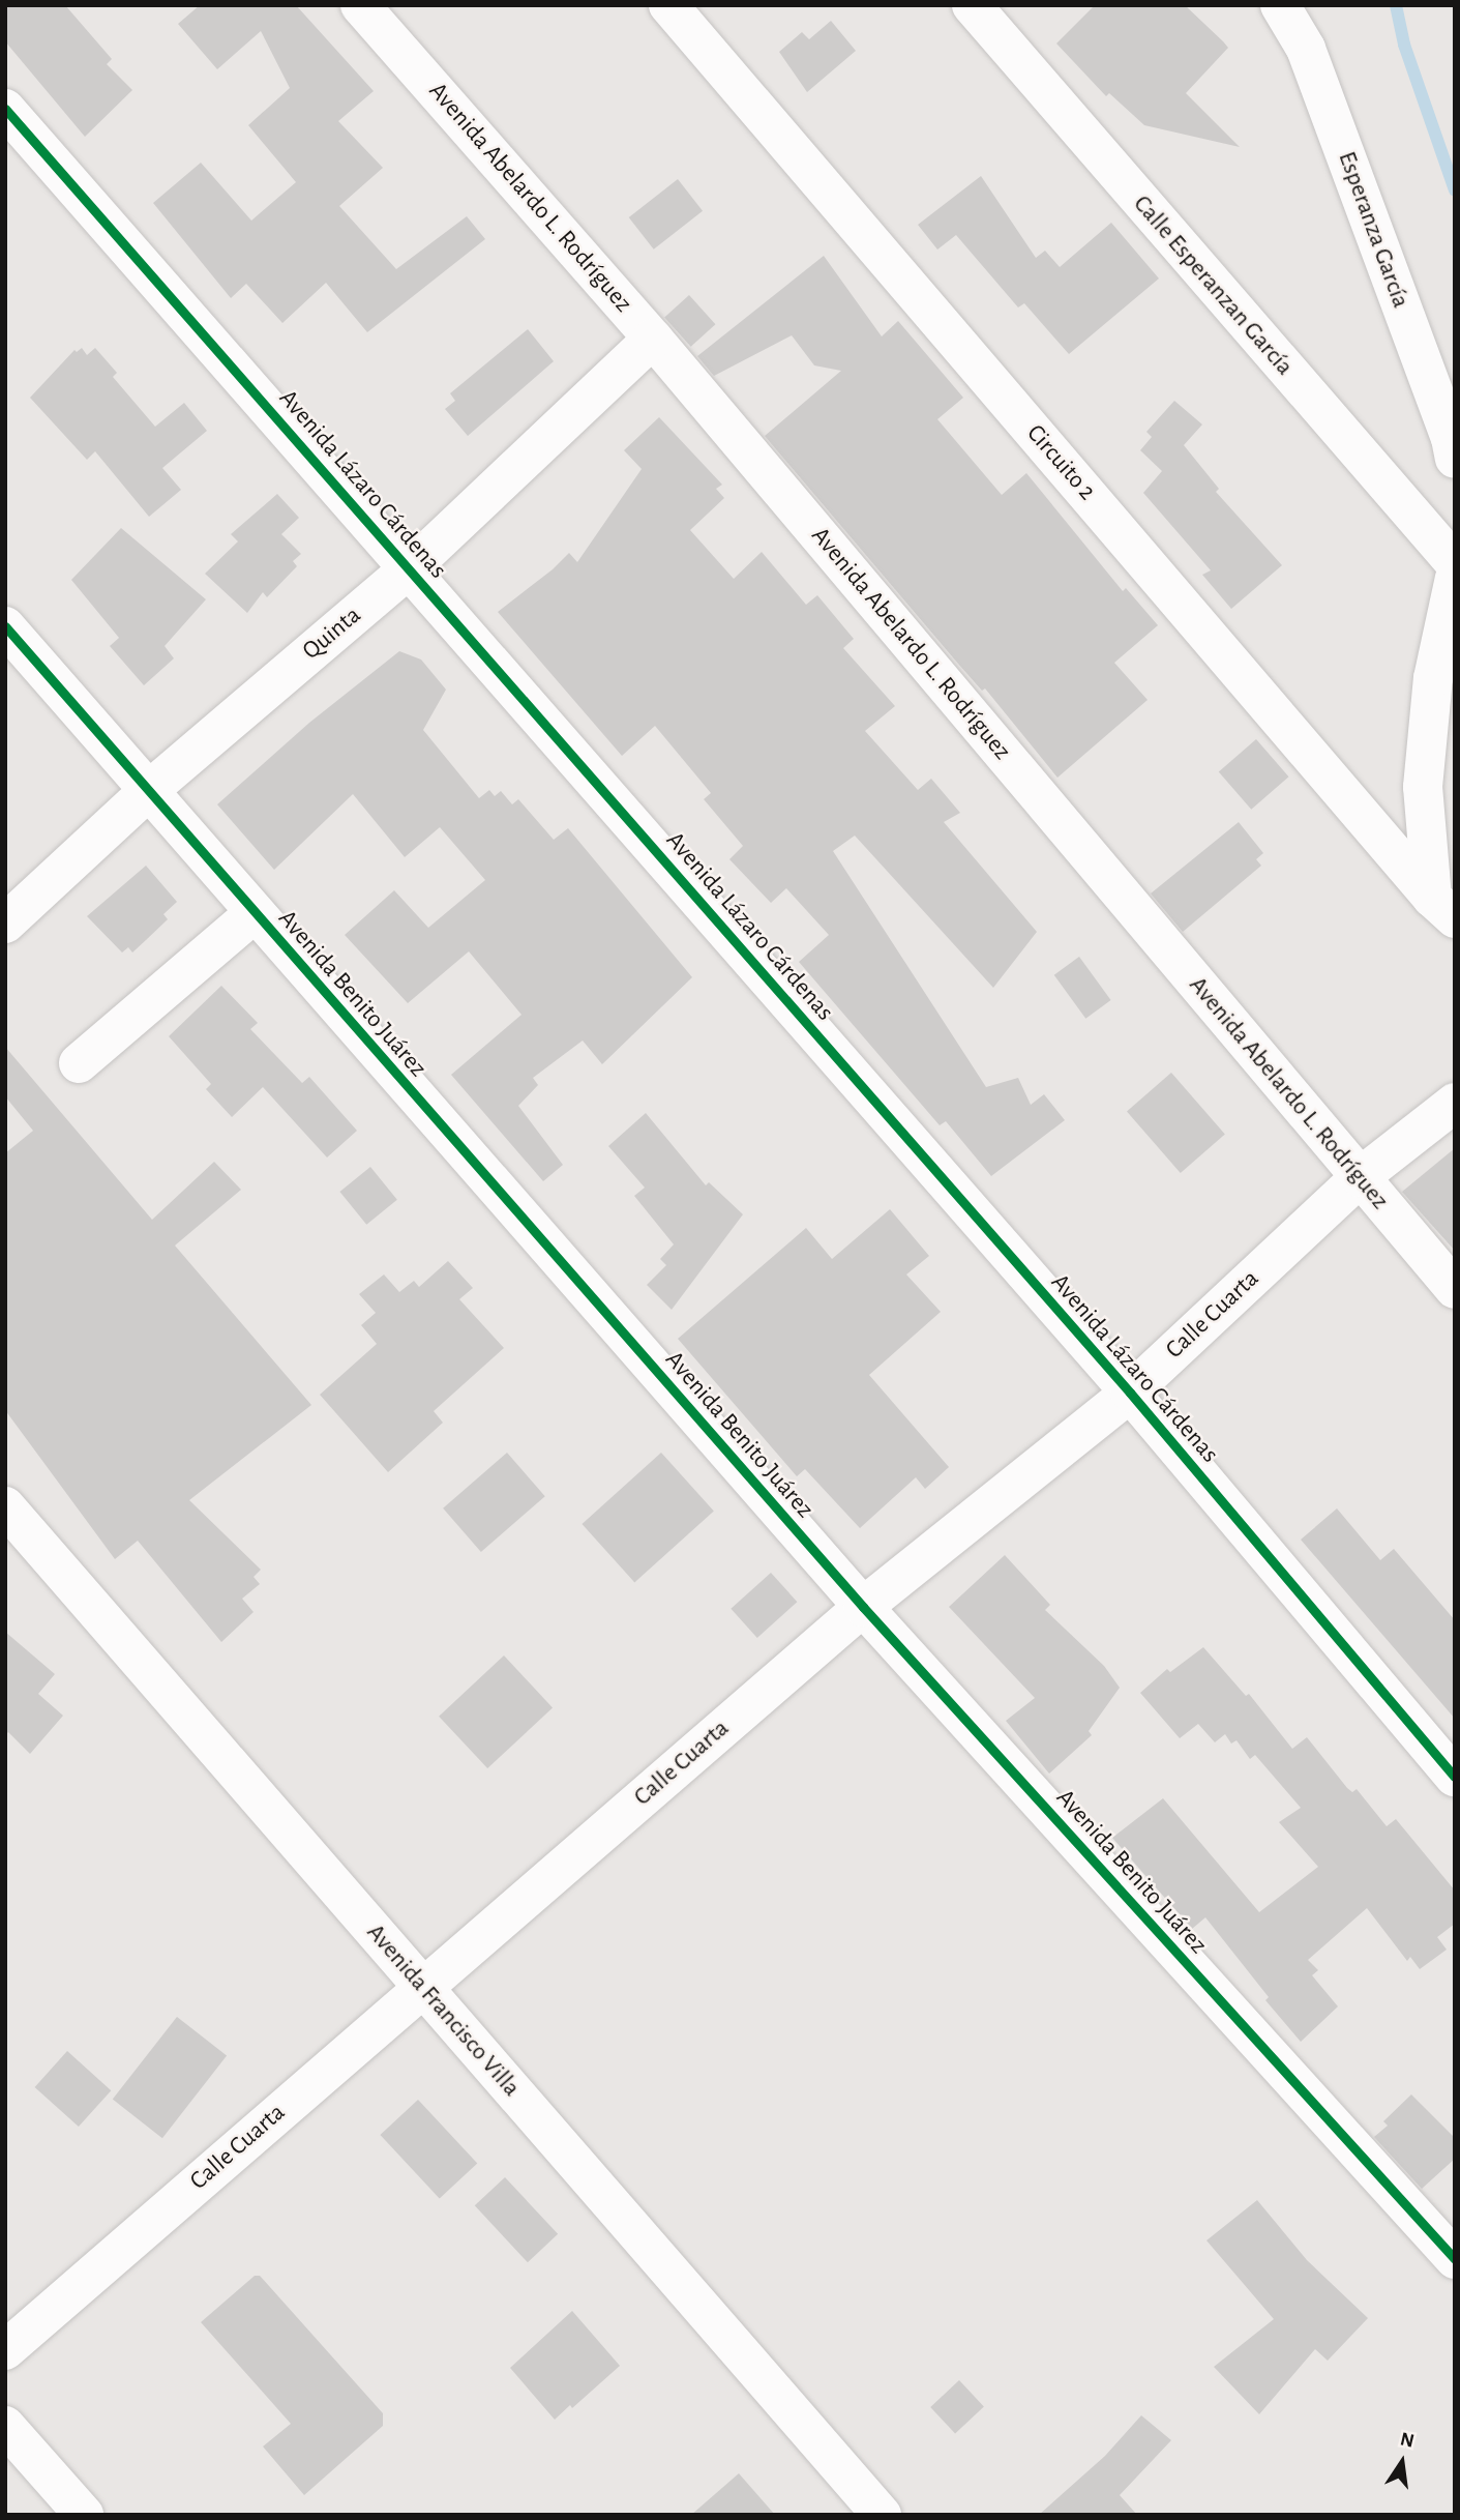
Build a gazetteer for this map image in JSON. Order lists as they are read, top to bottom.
{
  "streets": {
    "street": [
      "Avenida Abelardo L. Rodríguez",
      "Esperanza García",
      "Calle Esperanzan García",
      "Circuito 2",
      "Avenida Lázaro Cárdenas",
      "Quinta",
      "Avenida Benito Juárez",
      "Calle Cuarta",
      "Avenida Francisco Villa"
    ]
  },
  "crossings": [
    ["Avenida Abelardo L. Rodríguez", "Quinta"],
    ["Avenida Abelardo L. Rodríguez", "Calle Cuarta"],
    ["Avenida Lázaro Cárdenas", "Quinta"],
    ["Avenida Lázaro Cárdenas", "Calle Cuarta"],
    ["Quinta", "Avenida Benito Juárez"],
    ["Avenida Benito Juárez", "Calle Cuarta"],
    ["Calle Cuarta", "Avenida Francisco Villa"]
  ],
  "north": "top"
}
